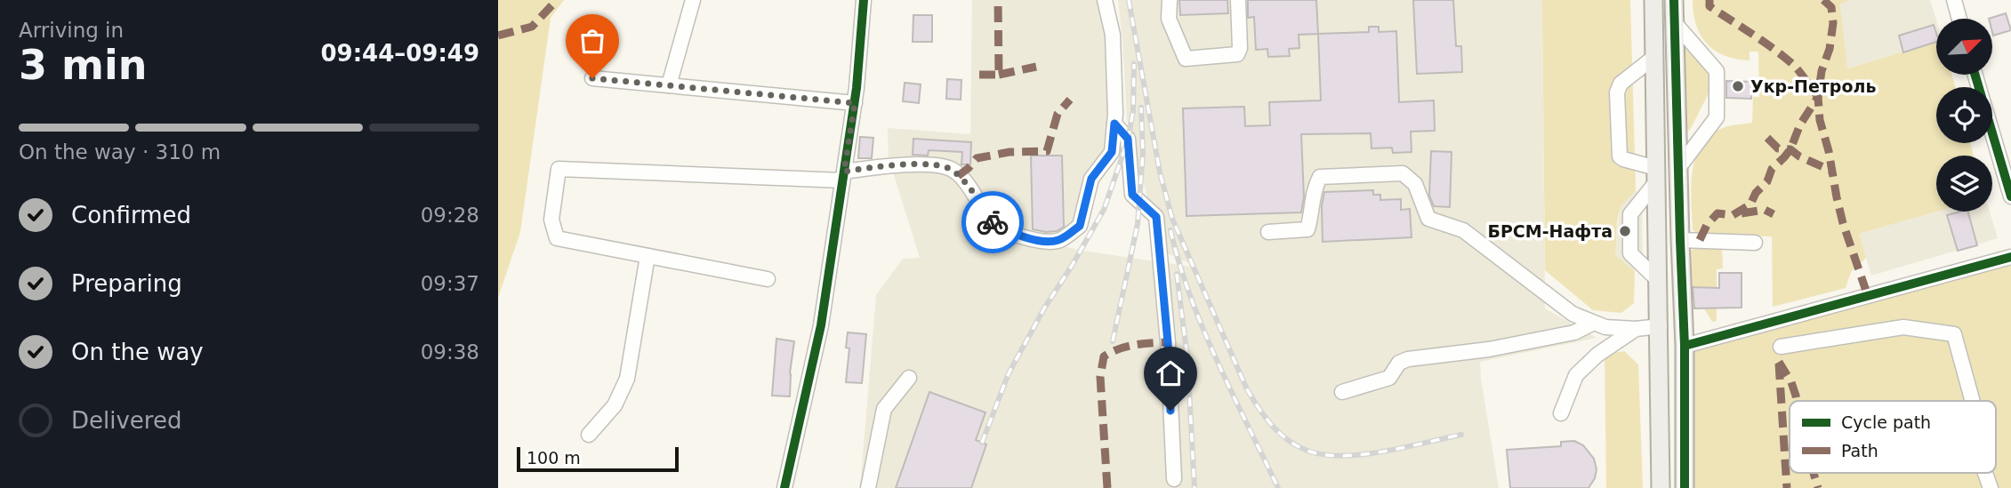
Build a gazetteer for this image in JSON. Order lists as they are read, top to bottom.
{
  "places": ["Укр-Петроль", "БРСМ-Нафта"],
  "legend": ["Cycle path", "Path"],
  "scale_bar": "100 m",
  "north": "top right",
  "page": {
    "heading": ["3 min", "Arriving in", "09:44–09:49"],
    "bar": "On the way · 310 m",
    "list": [
      ["Confirmed", "09:28"],
      ["Preparing", "09:37"],
      ["On the way", "09:38"],
      "Delivered"
    ],
    "scale": "100 m"
  }
}
